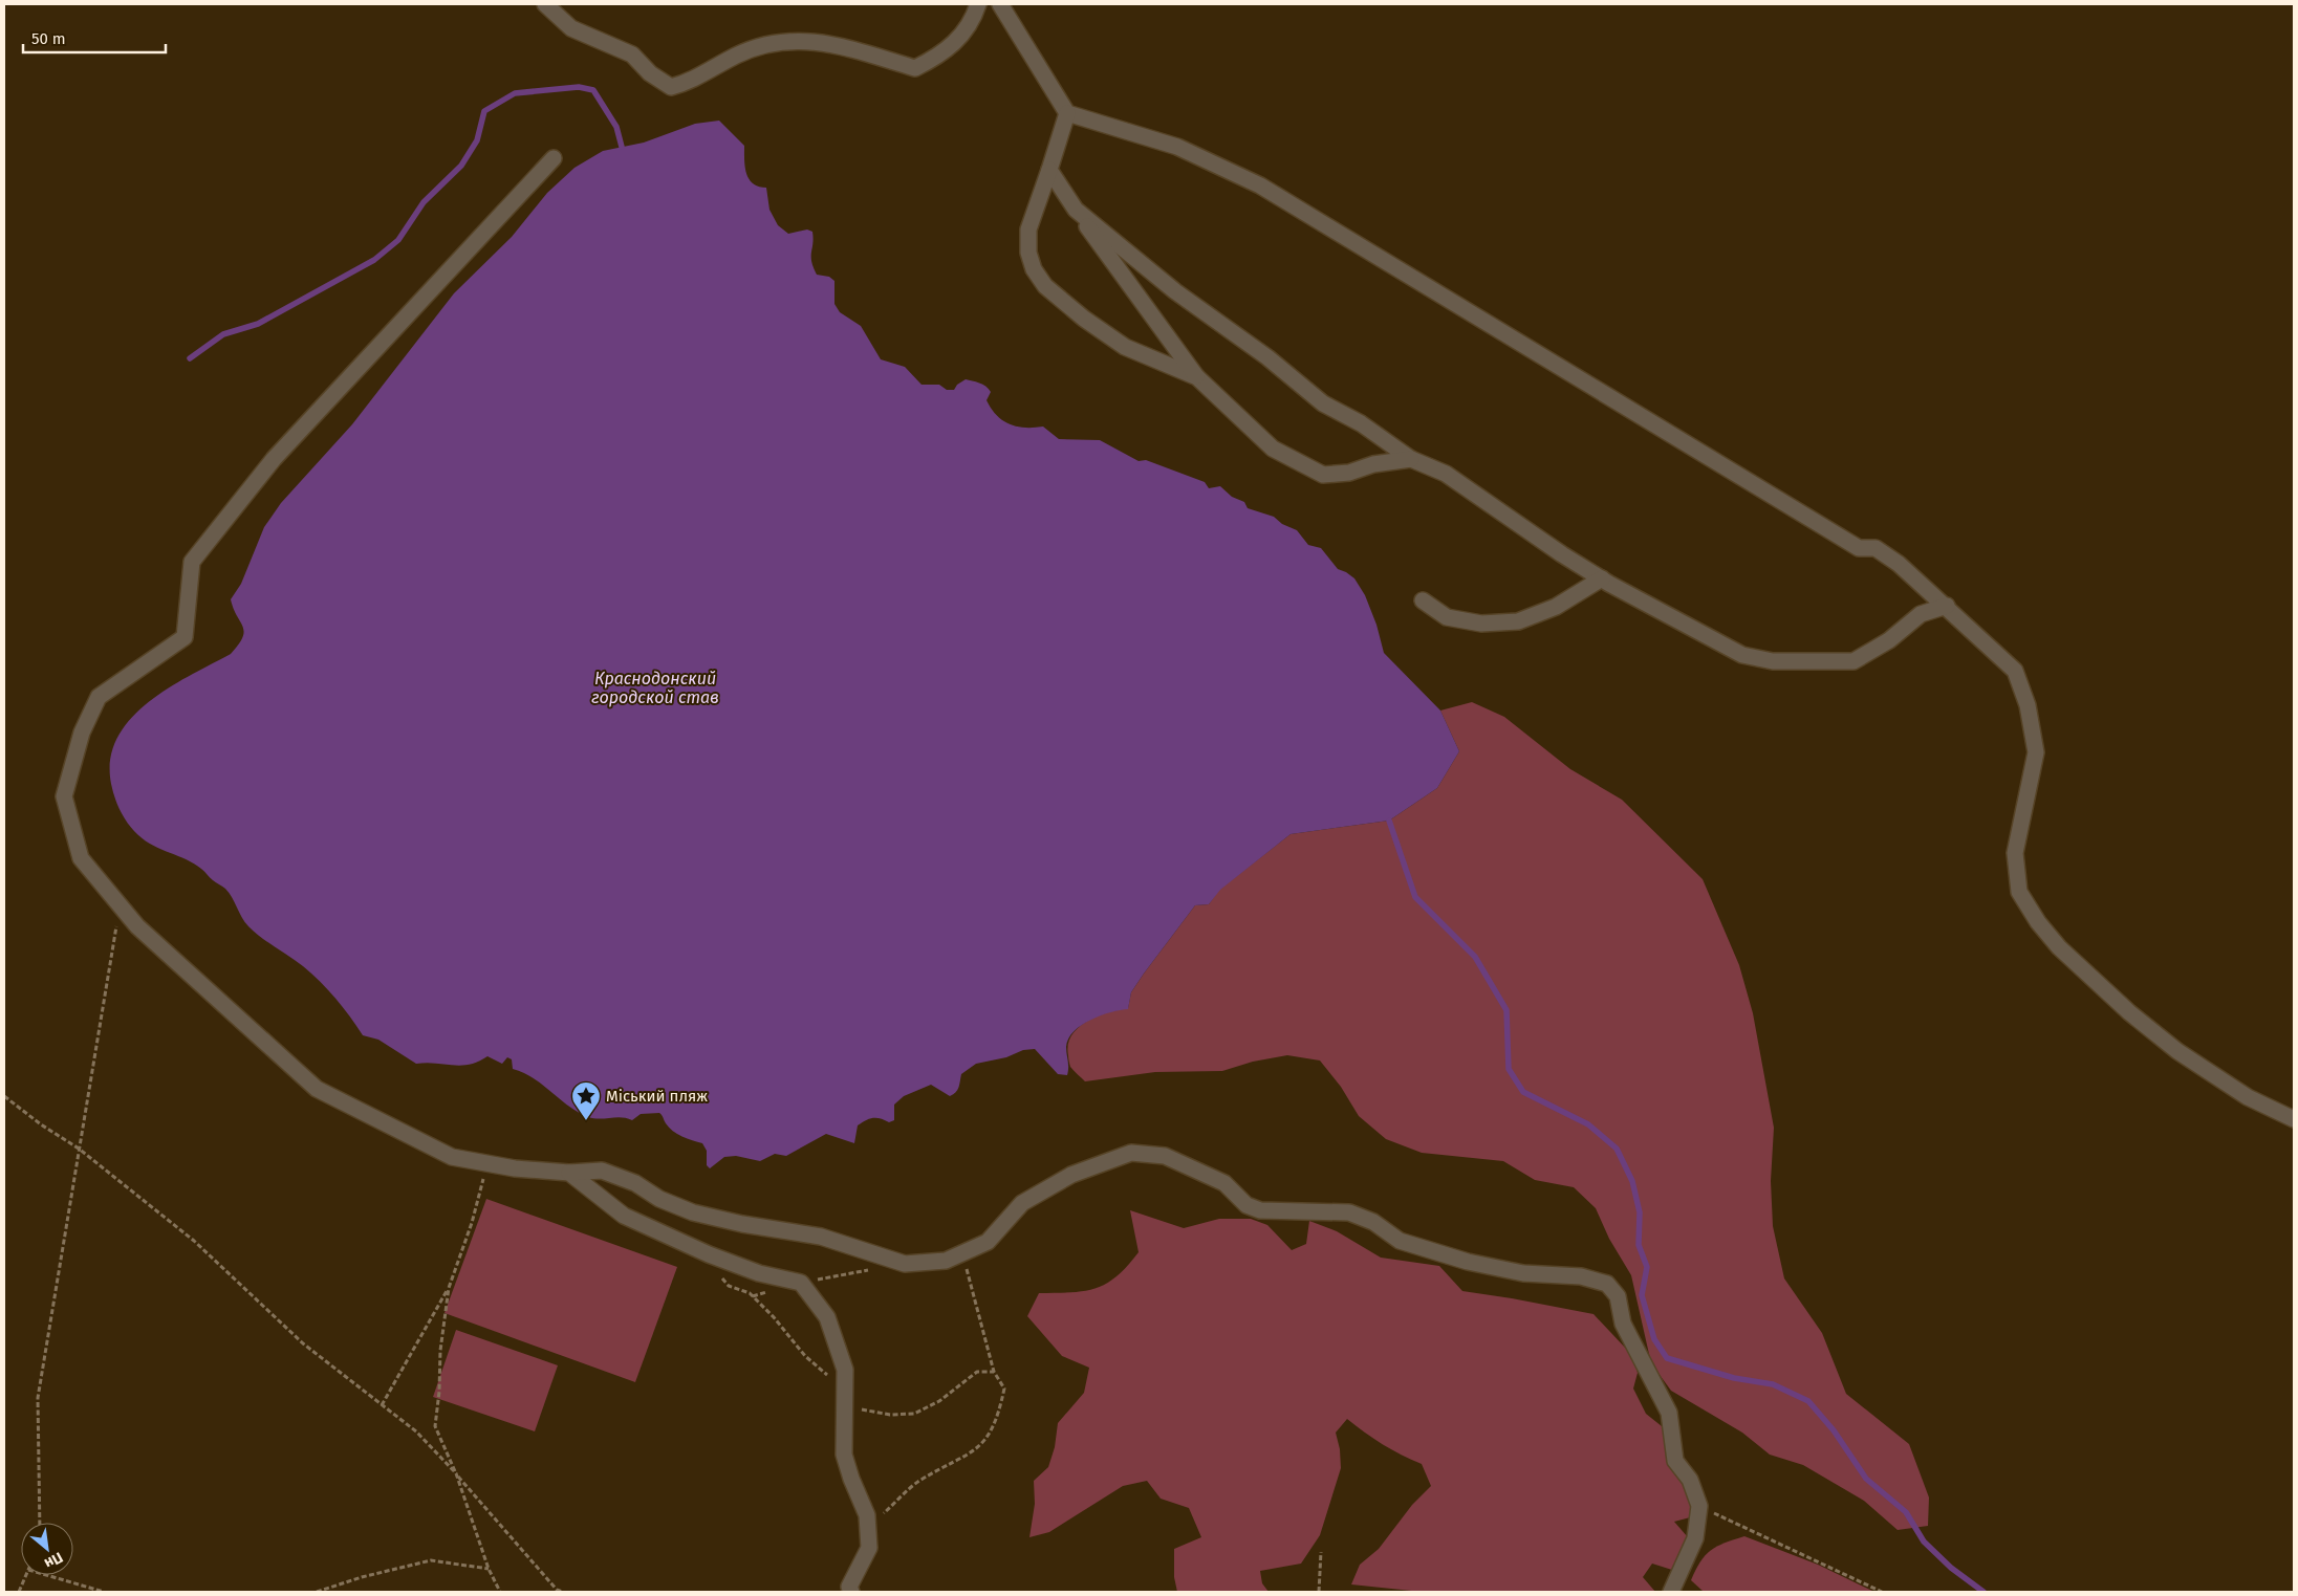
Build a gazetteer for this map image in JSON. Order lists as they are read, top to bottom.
{
  "water": ["Краснодонский городской став"],
  "places": {
    "place": ["Міський пляж"]
  },
  "scale_bar": "50 m",
  "north": "bottom right"
}
